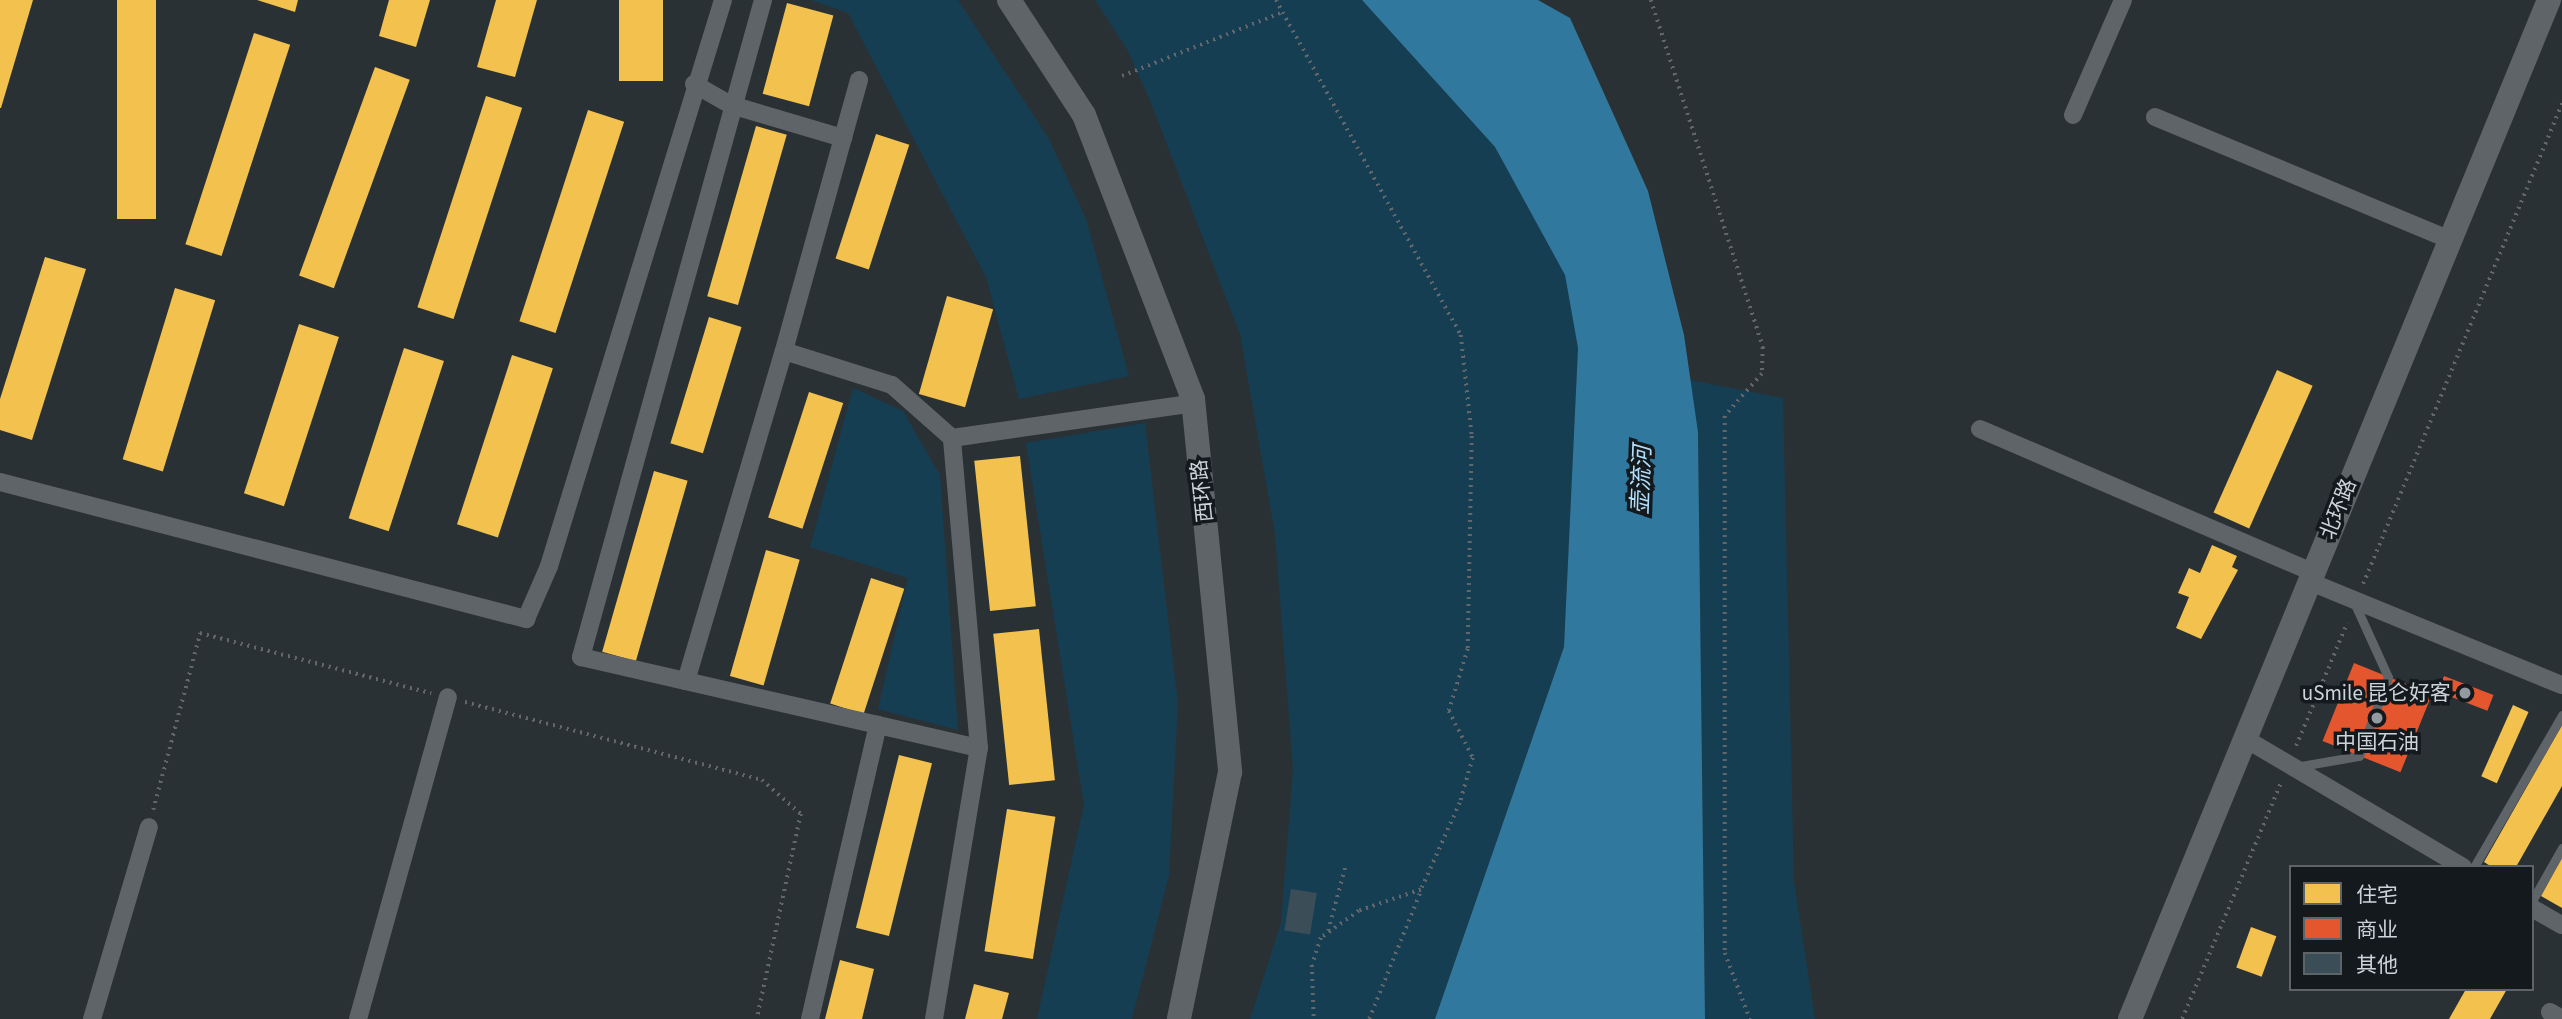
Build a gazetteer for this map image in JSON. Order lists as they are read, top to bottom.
{
  "streets": {
    "main road": ["西环路", "北环路"]
  },
  "water": ["壶流河"],
  "places": ["uSmile 昆仑好客", "中国石油"],
  "legend": ["住宅", "商业", "其他"]
}
